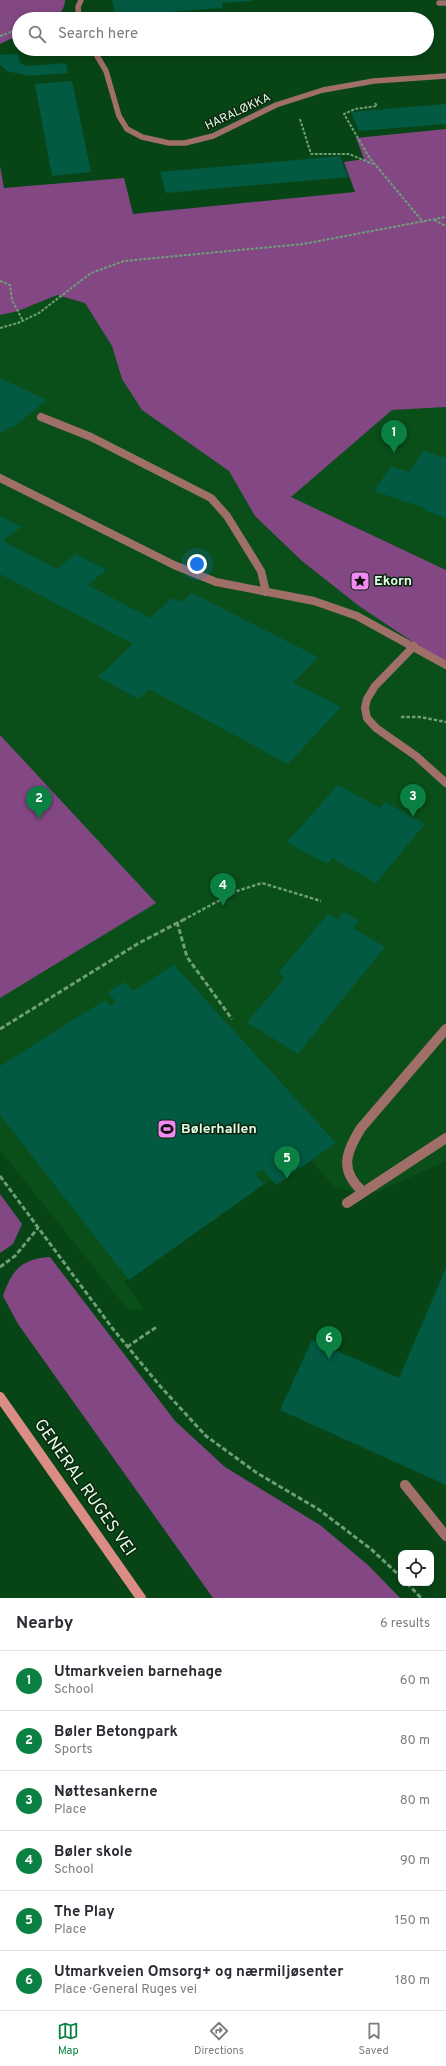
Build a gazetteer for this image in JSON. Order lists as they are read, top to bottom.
{
  "streets": {
    "main road": ["GENERAL RUGES VEI"],
    "street": ["HARALØKKA"]
  },
  "places": {
    "place": ["Ekorn"],
    "sports": ["Bølerhallen"]
  },
  "page": {
    "search": "Search here",
    "pins": [
      "1",
      "3",
      "2",
      "4",
      "5",
      "6"
    ],
    "heading": ["Nearby", "6 results"],
    "list": [
      {
        "mark": "1",
        "name": "Utmarkveien barnehage",
        "note": "School",
        "value": "60 m"
      },
      {
        "mark": "2",
        "name": "Bøler Betongpark",
        "note": "Sports",
        "value": "80 m"
      },
      {
        "mark": "3",
        "name": "Nøttesankerne",
        "note": "Place",
        "value": "80 m"
      },
      {
        "mark": "4",
        "name": "Bøler skole",
        "note": "School",
        "value": "90 m"
      },
      {
        "mark": "5",
        "name": "The Play",
        "note": "Place",
        "value": "150 m"
      },
      {
        "mark": "6",
        "name": "Utmarkveien Omsorg+ og nærmiljøsenter",
        "note": "Place · General Ruges vei",
        "value": "180 m"
      }
    ],
    "nav": ["Map", "Directions", "Saved"]
  }
}
